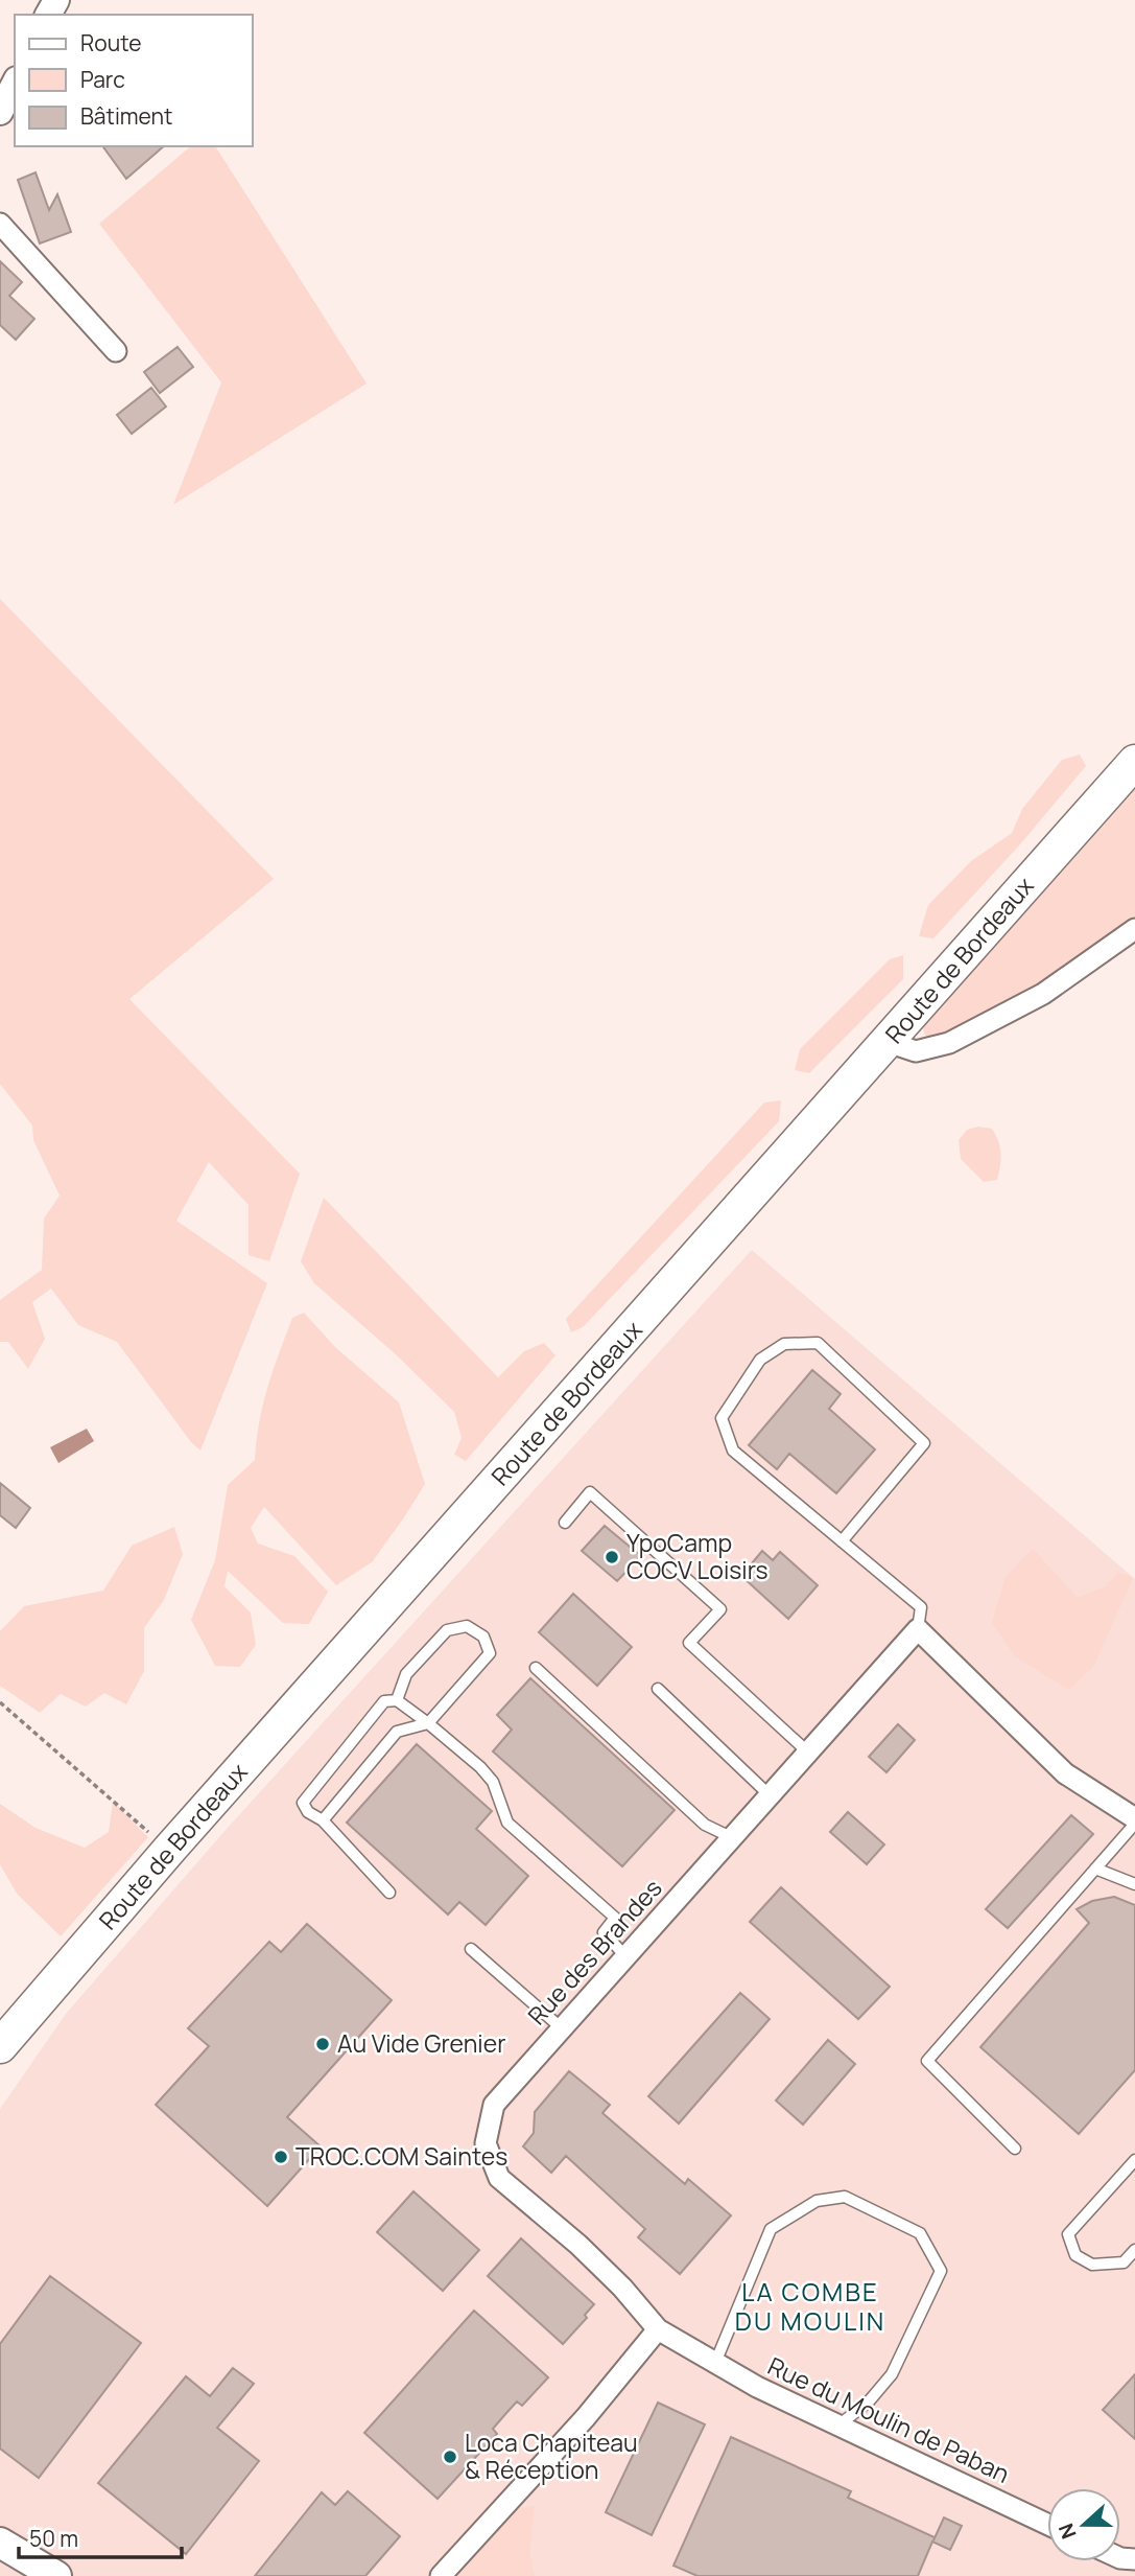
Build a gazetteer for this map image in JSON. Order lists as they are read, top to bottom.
{
  "streets": {
    "main road": ["Route de Bordeaux"],
    "street": ["Rue des Brandes", "Rue du Moulin de Paban"]
  },
  "crossings": [
    ["Rue des Brandes", "Rue du Moulin de Paban"]
  ],
  "districts": ["LA COMBE DU MOULIN"],
  "places": [
    "YpoCamp COCV Loisirs",
    "Au Vide Grenier",
    "TROC.COM Saintes",
    "Loca Chapiteau & Réception"
  ],
  "legend": ["Route", "Parc", "Bâtiment"],
  "scale_bar": "50 m",
  "north": "left"
}
